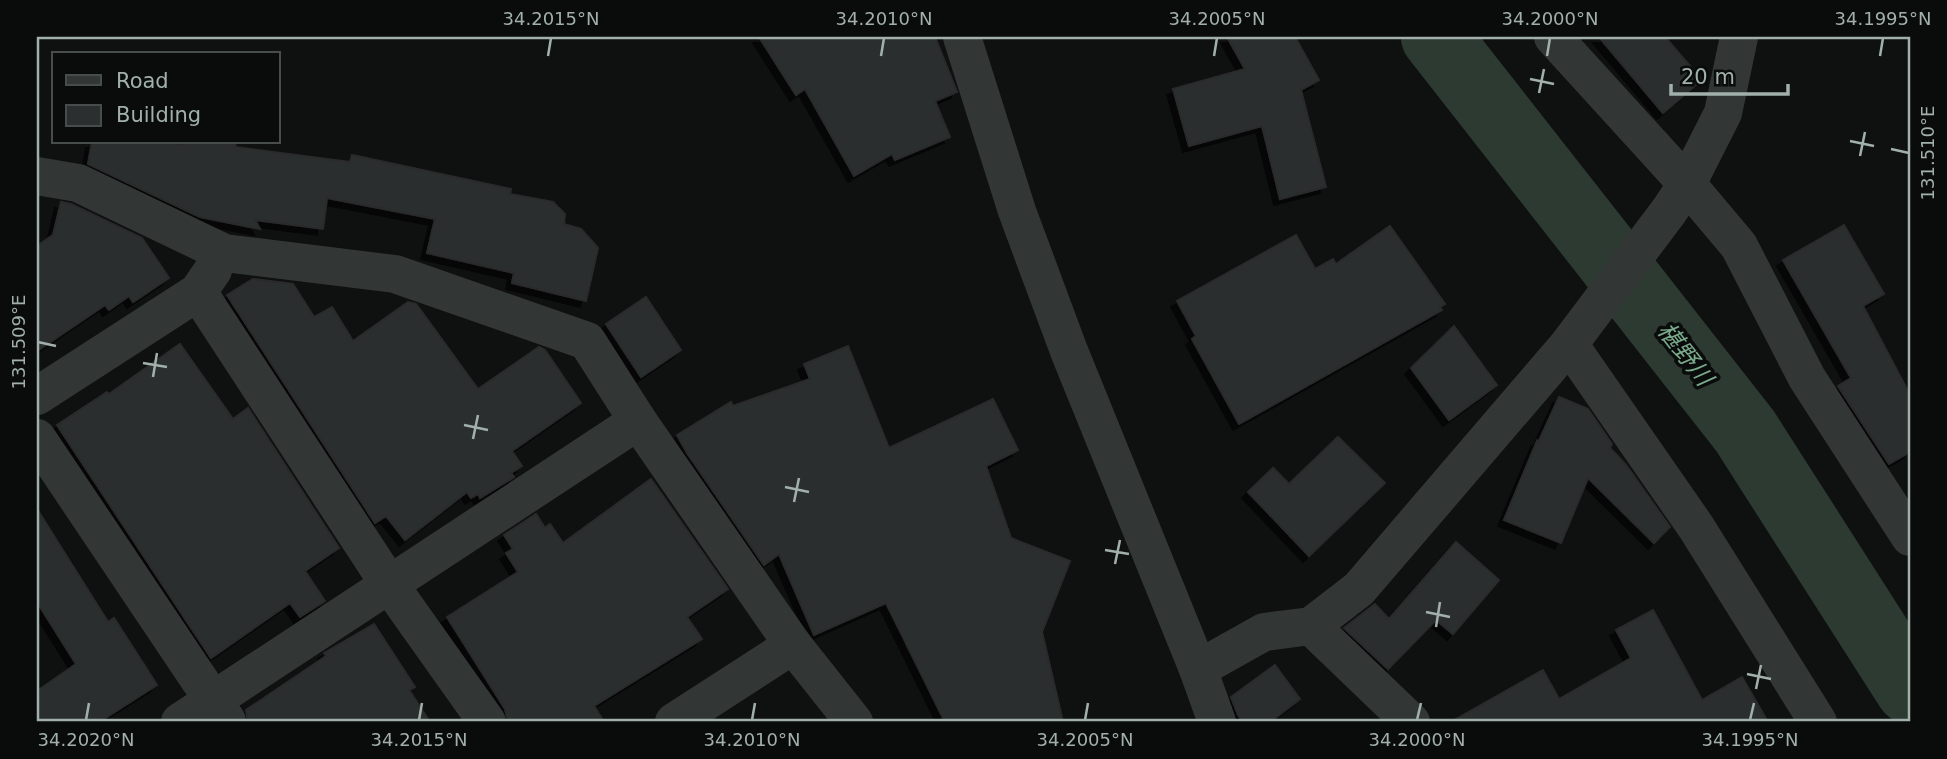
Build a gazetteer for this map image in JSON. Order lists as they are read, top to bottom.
{
  "water": ["椹野川"],
  "legend": ["Road", "Building"],
  "scale_bar": "20 m",
  "coordinates": [
    "34.2015°N",
    "34.2010°N",
    "34.2005°N",
    "34.2000°N",
    "34.1995°N",
    "131.510°E",
    "131.509°E",
    "34.2020°N"
  ]
}
